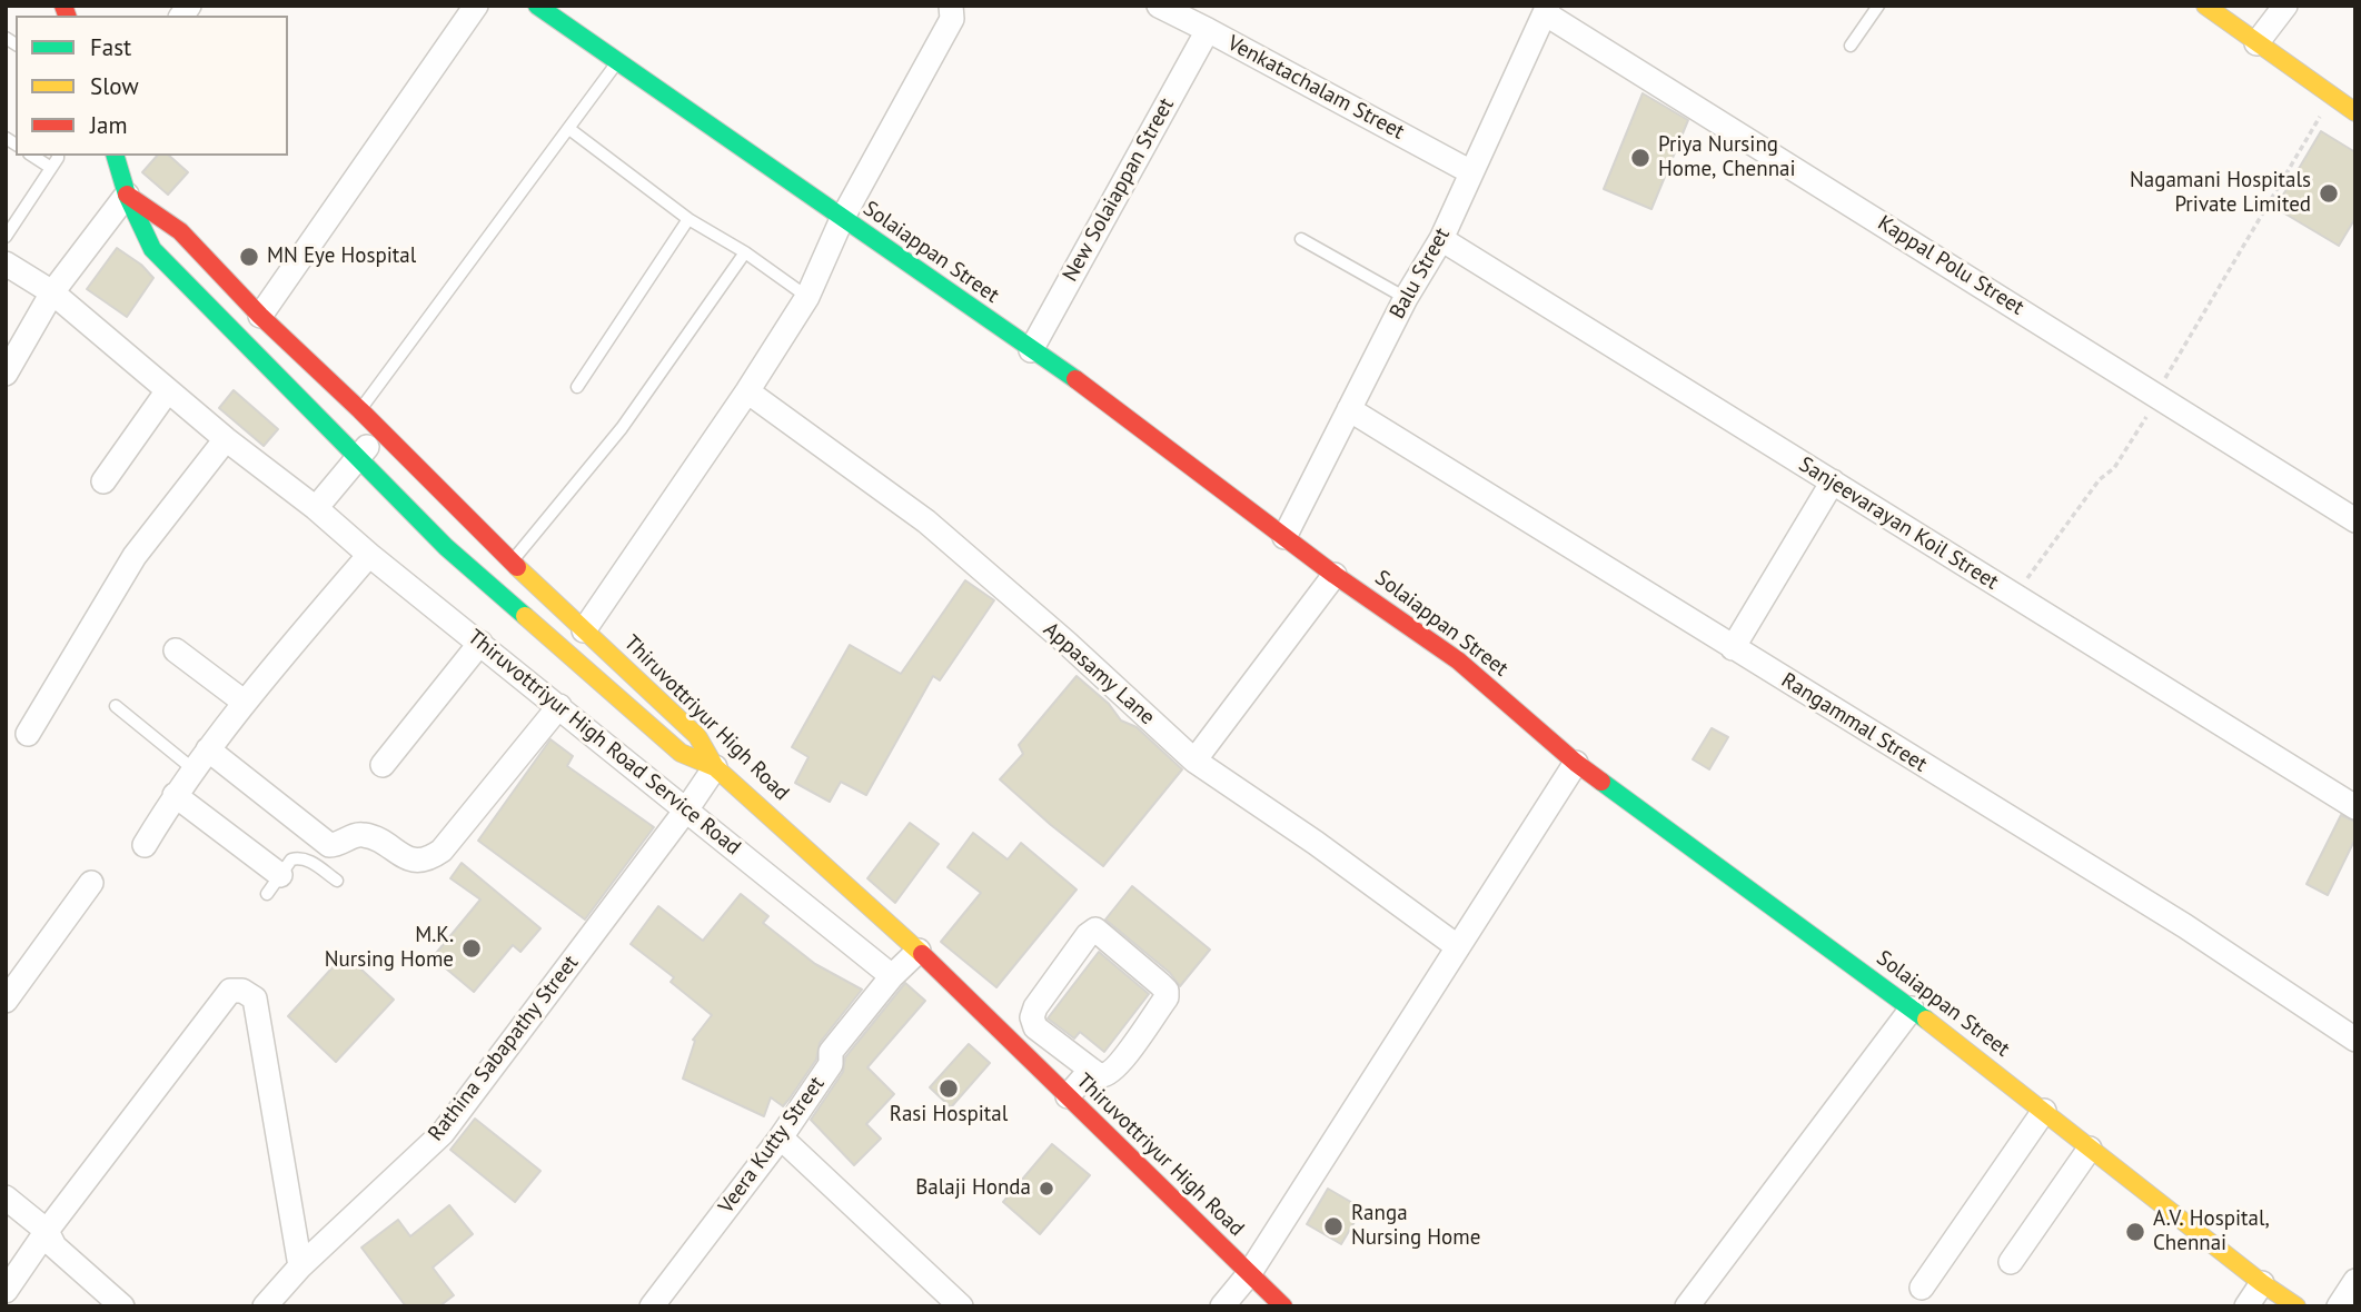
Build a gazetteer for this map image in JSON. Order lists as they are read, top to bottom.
{
  "streets": {
    "main road": ["Solaiappan Street", "Thiruvottriyur High Road"],
    "street": [
      "Venkatachalam Street",
      "New Solaiappan Street",
      "Kappal Polu Street",
      "Balu Street",
      "Sanjeevarayan Koil Street",
      "Appasamy Lane",
      "Rangammal Street",
      "Thiruvottriyur High Road Service Road",
      "Rathina Sabapathy Street",
      "Veera Kutty Street"
    ]
  },
  "crossings": [
    ["Venkatachalam Street", "New Solaiappan Street"],
    ["Venkatachalam Street", "Balu Street"],
    ["New Solaiappan Street", "Solaiappan Street"],
    ["Solaiappan Street", "Balu Street"],
    ["Kappal Polu Street", "Balu Street"],
    ["Balu Street", "Sanjeevarayan Koil Street"],
    ["Balu Street", "Rangammal Street"],
    ["Thiruvottriyur High Road", "Rathina Sabapathy Street"],
    ["Thiruvottriyur High Road", "Veera Kutty Street"],
    ["Thiruvottriyur High Road Service Road", "Rathina Sabapathy Street"],
    ["Thiruvottriyur High Road Service Road", "Veera Kutty Street"]
  ],
  "places": [
    "Priya Nursing Home, Chennai",
    "Nagamani Hospitals Private Limited",
    "MN Eye Hospital",
    "M.K. Nursing Home",
    "Rasi Hospital",
    "Balaji Honda",
    "Ranga Nursing Home",
    "A.V. Hospital, Chennai"
  ],
  "legend": ["Fast", "Slow", "Jam"]
}
